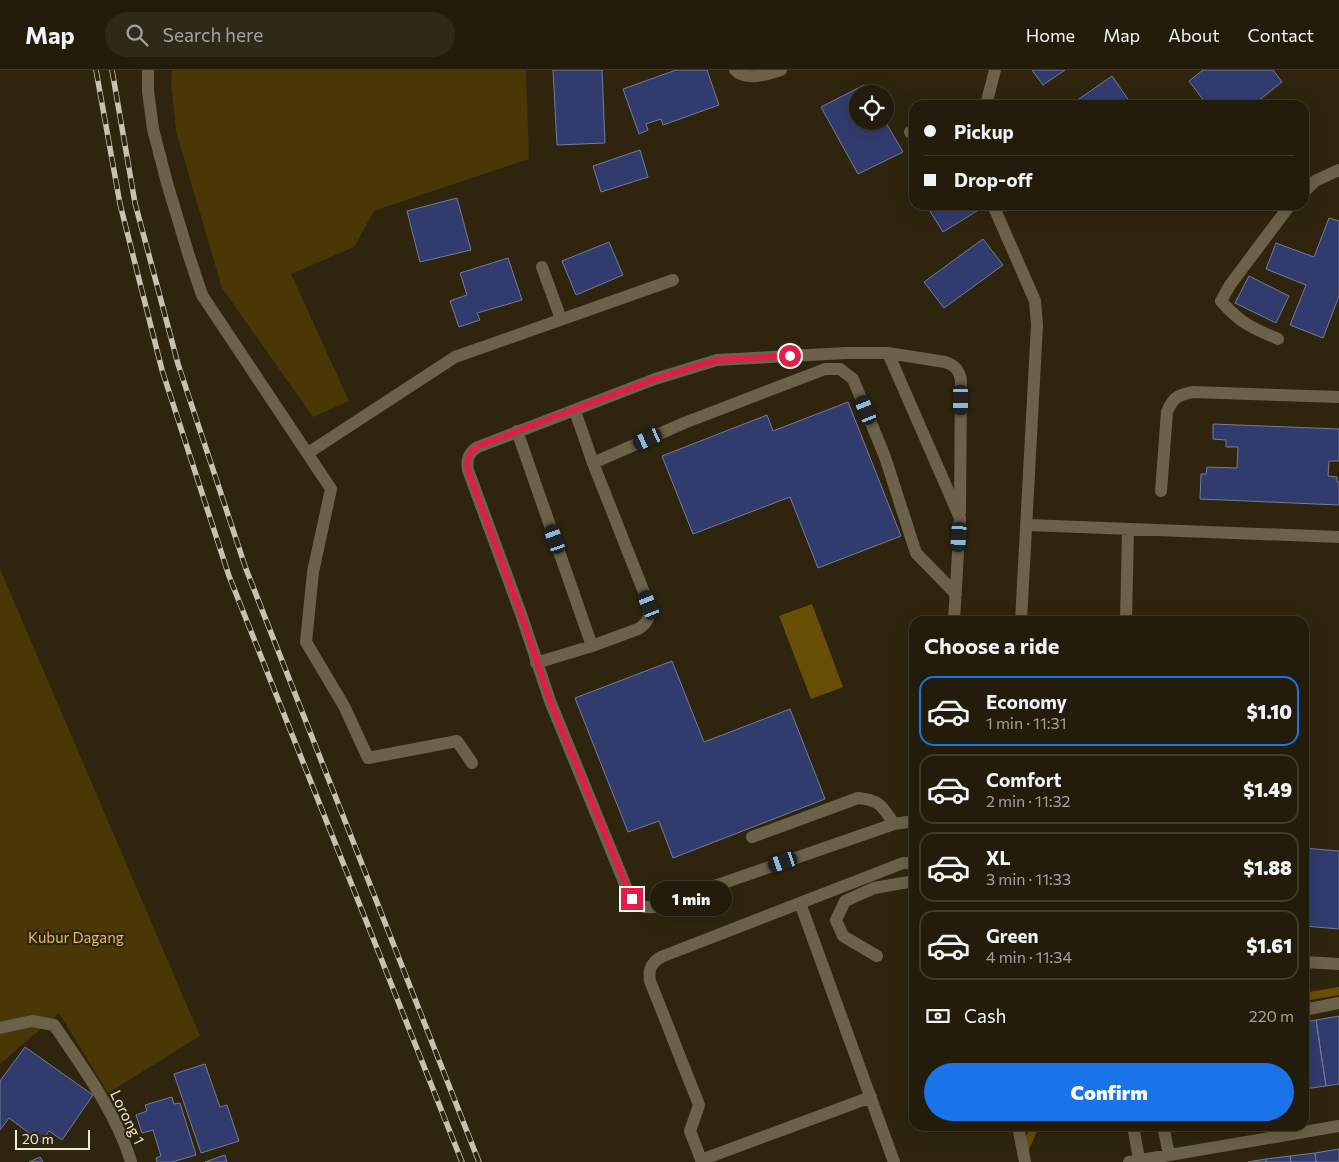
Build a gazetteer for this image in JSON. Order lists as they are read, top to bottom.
{
  "streets": {
    "street": ["Lorong 1"]
  },
  "parks": ["Kubur Dagang"],
  "scale_bar": "20 m",
  "page": {
    "header": "Map",
    "search": "Search here",
    "nav": [
      "Home",
      "Map",
      "About",
      "Contact"
    ],
    "banner": ["Pickup", "Drop-off"],
    "heading": "Choose a ride",
    "list": [
      {
        "name": "Economy",
        "note": "1 min · 11:31",
        "value": "$1.10"
      },
      {
        "name": "Comfort",
        "note": "2 min · 11:32",
        "value": "$1.49"
      },
      {
        "name": "XL",
        "note": "3 min · 11:33",
        "value": "$1.88"
      },
      {
        "name": "Green",
        "note": "4 min · 11:34",
        "value": "$1.61"
      }
    ],
    "bubble": "1 min",
    "pay": ["Cash", "220 m"],
    "buttons": "Confirm",
    "scale": "20 m"
  }
}
